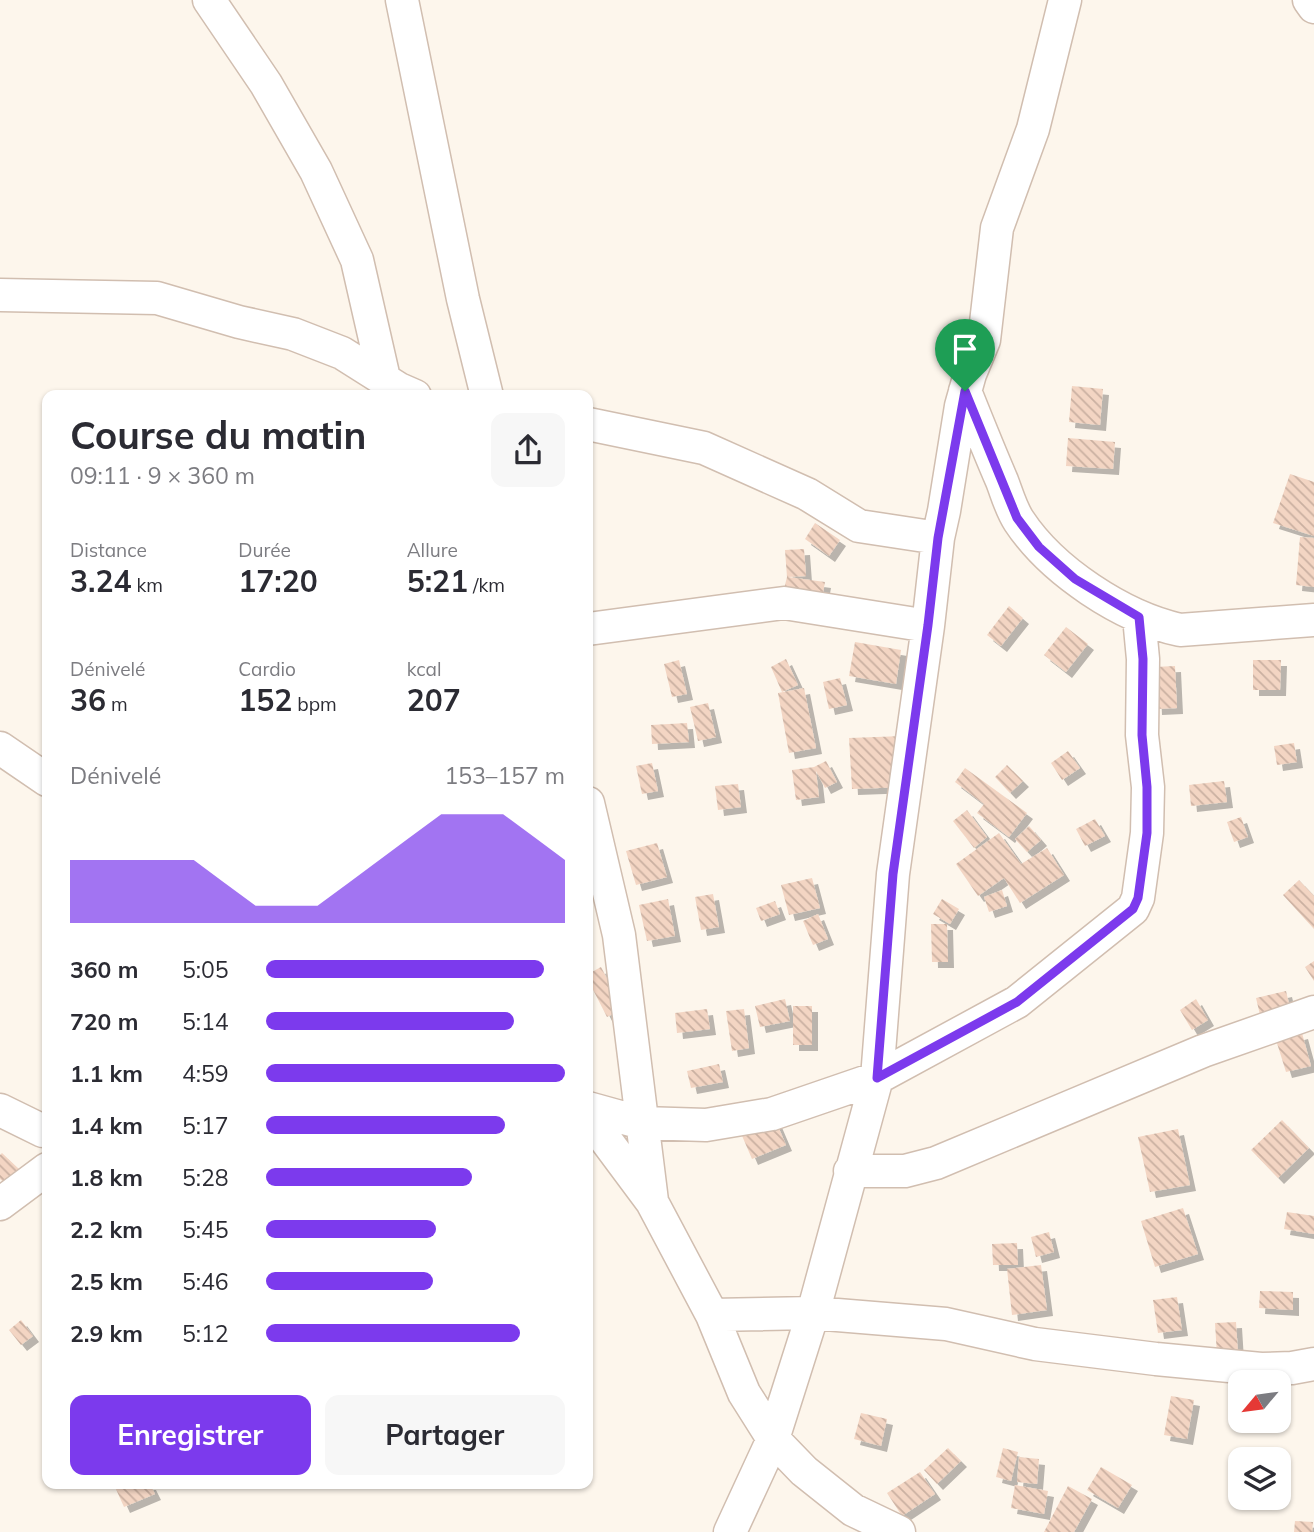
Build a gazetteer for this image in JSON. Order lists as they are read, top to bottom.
{
  "north": "bottom left",
  "page": {
    "heading": ["Course du matin", "09:11 · 9 × 360 m"],
    "stats": [
      ["Distance", "3.24 km"],
      ["Durée", "17:20"],
      ["Allure", "5:21 /km"],
      ["Dénivelé", "36 m"],
      ["Cardio", "152 bpm"],
      ["kcal", "207"]
    ],
    "chart": ["Dénivelé", "153–157 m"],
    "list": [
      {
        "name": "360 m",
        "note": "5:05"
      },
      {
        "name": "720 m",
        "note": "5:14"
      },
      {
        "name": "1.1 km",
        "note": "4:59"
      },
      {
        "name": "1.4 km",
        "note": "5:17"
      },
      {
        "name": "1.8 km",
        "note": "5:28"
      },
      {
        "name": "2.2 km",
        "note": "5:45"
      },
      {
        "name": "2.5 km",
        "note": "5:46"
      },
      {
        "name": "2.9 km",
        "note": "5:12"
      }
    ],
    "buttons": ["Enregistrer", "Partager"]
  }
}
